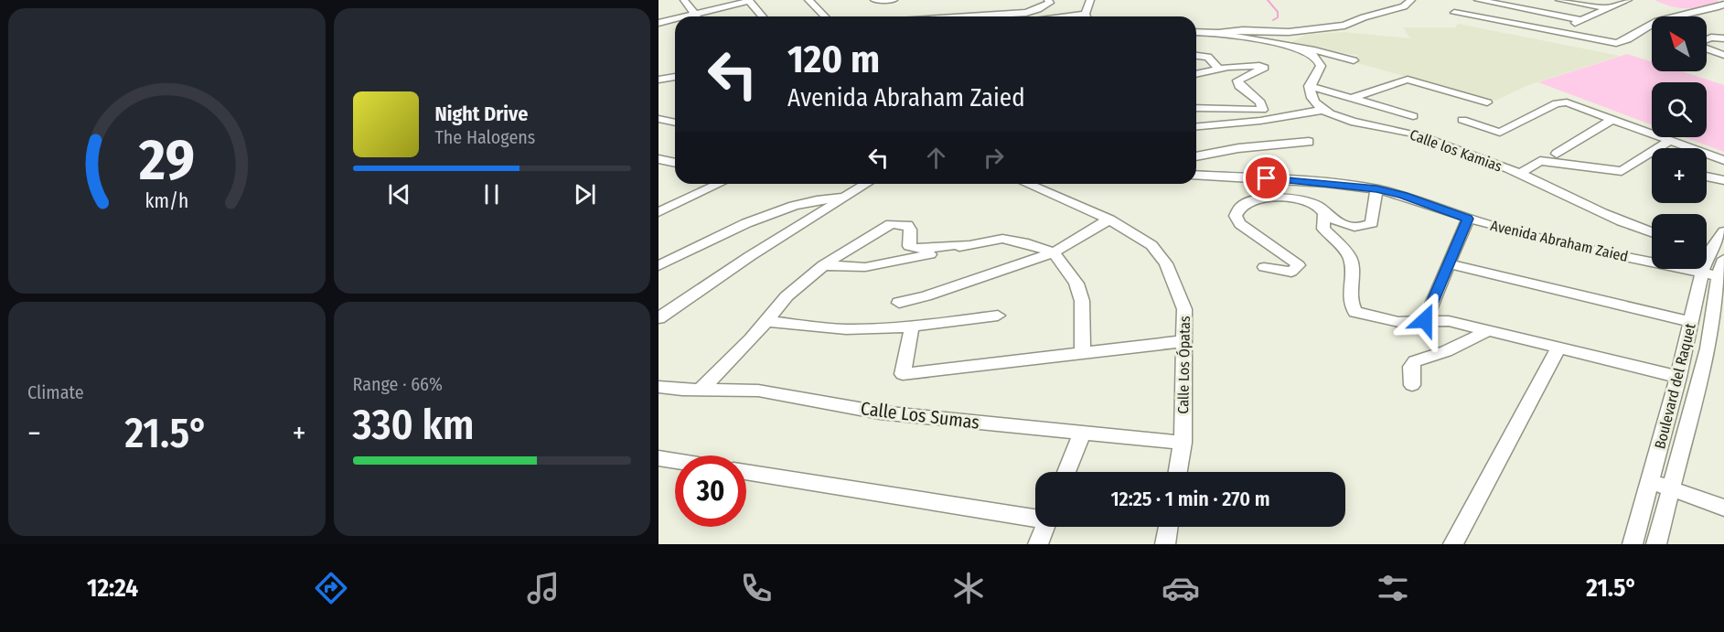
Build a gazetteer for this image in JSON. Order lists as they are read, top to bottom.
{
  "streets": {
    "street": [
      "Calle los Kamias",
      "Avenida Abraham Zaied",
      "Calle Los Ópatas",
      "Boulevard del Raquet",
      "Calle Los Sumas"
    ]
  },
  "crossings": [
    ["Avenida Abraham Zaied", "Boulevard del Raquet"],
    ["Calle Los Ópatas", "Calle Los Sumas"]
  ],
  "north": "top left",
  "page": {
    "map_buttons": ["+", "−"],
    "turn": ["120 m", "Avenida Abraham Zaied"],
    "song": ["Night Drive", "The Halogens"],
    "tile": [
      "Climate",
      ["Range · 66%", "330 km"]
    ],
    "heat": ["−", "21.5°", "+"],
    "limit": "30",
    "trip": "12:25 · 1 min · 270 m",
    "tabs": ["12:24", "21.5°"],
    "gauge": ["29", "km/h"]
  }
}
